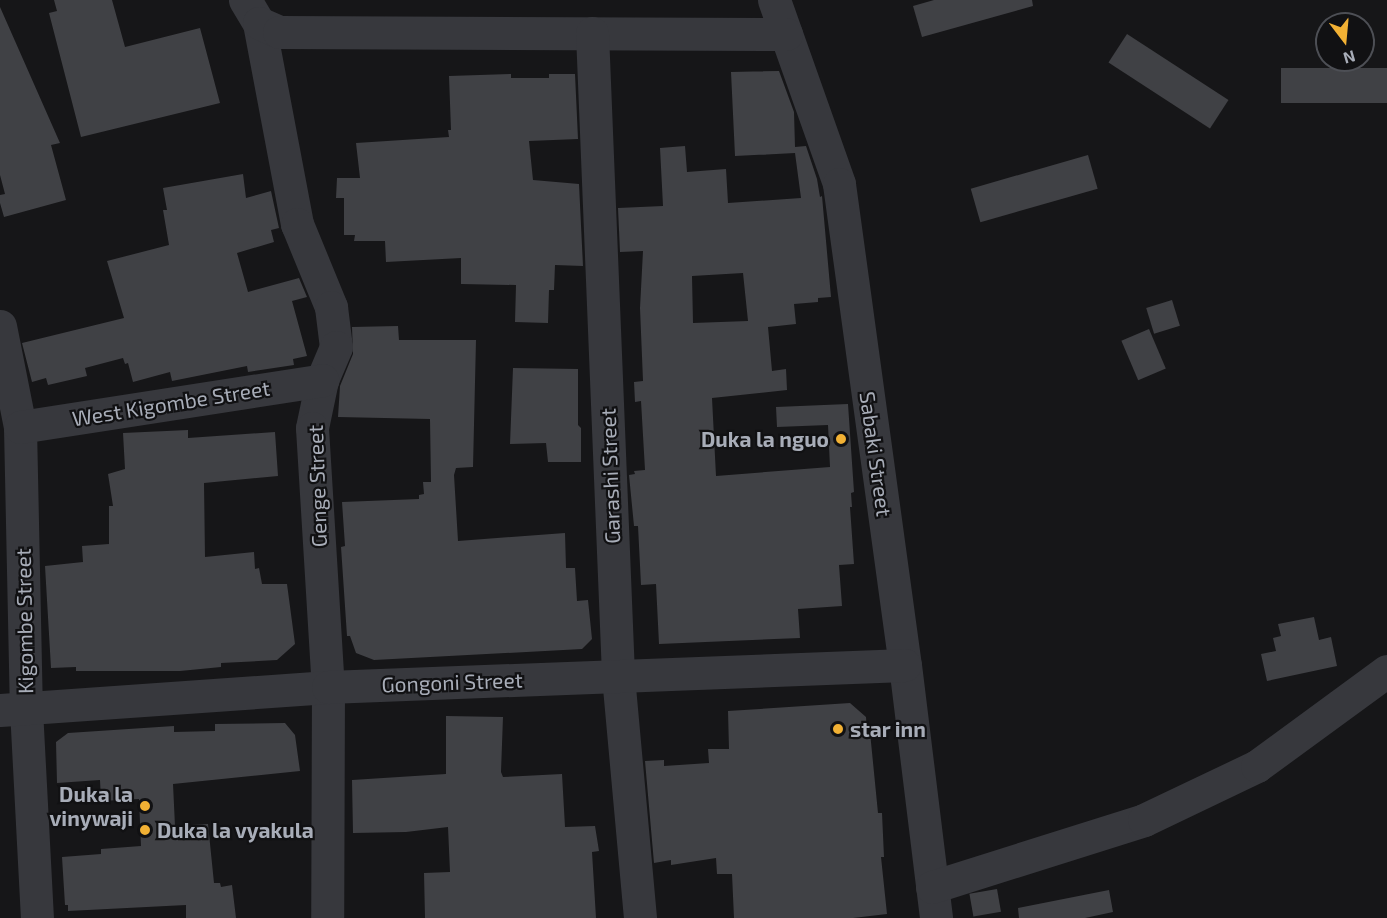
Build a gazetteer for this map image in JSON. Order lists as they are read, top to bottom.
{
  "streets": {
    "street": [
      "West Kigombe Street",
      "Sabaki Street",
      "Garashi Street",
      "Genge Street",
      "Kigombe Street",
      "Gongoni Street"
    ]
  },
  "crossings": [
    ["West Kigombe Street", "Genge Street"],
    ["West Kigombe Street", "Kigombe Street"],
    ["Sabaki Street", "Gongoni Street"],
    ["Garashi Street", "Gongoni Street"],
    ["Genge Street", "Gongoni Street"],
    ["Kigombe Street", "Gongoni Street"]
  ],
  "places": [
    "Duka la nguo",
    "star inn",
    "Duka la vinywaji",
    "Duka la vyakula"
  ],
  "north": "bottom"
}
